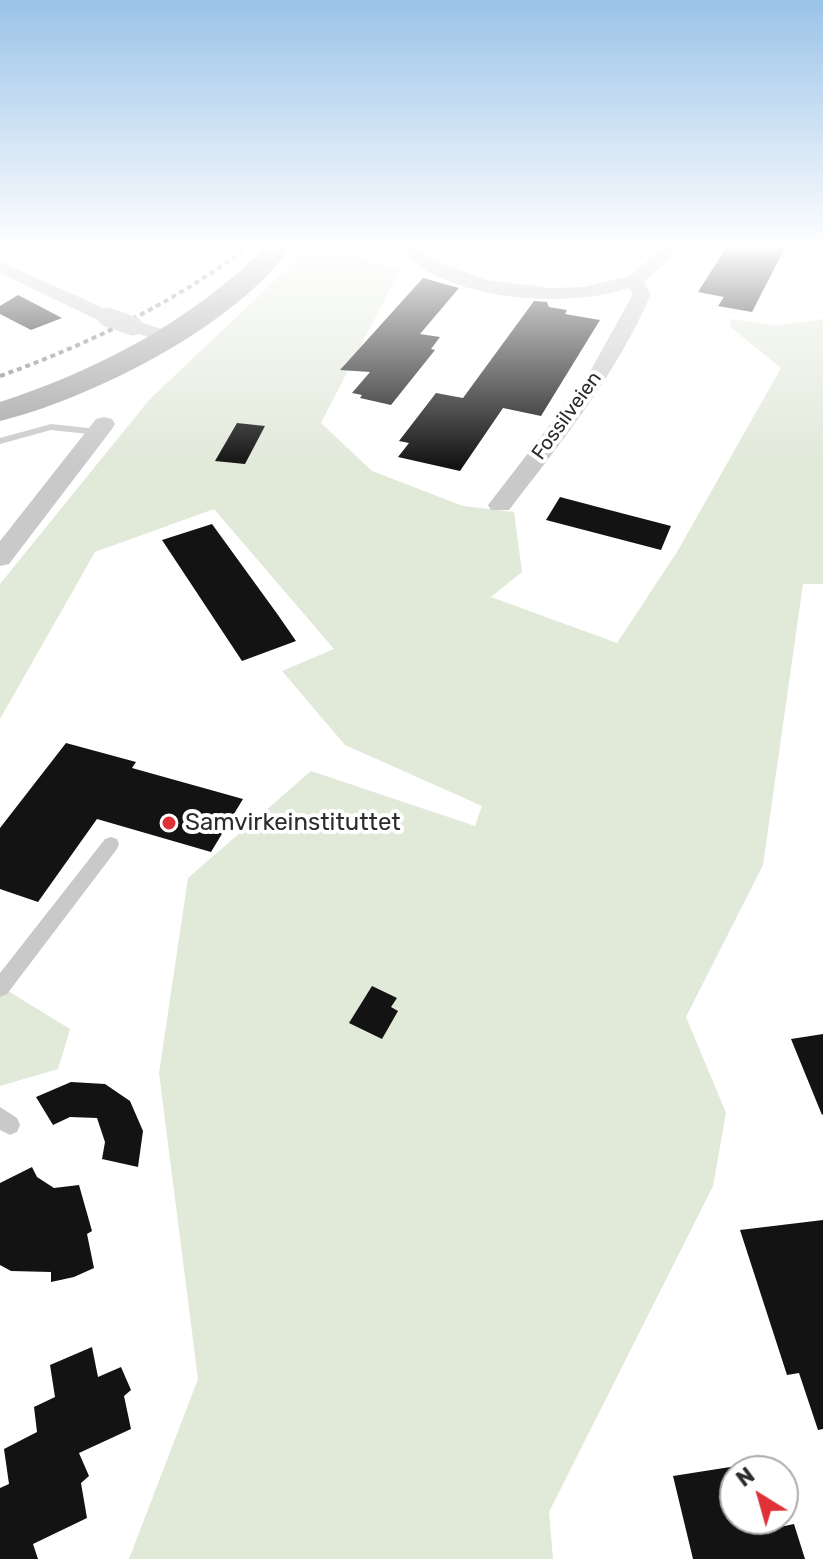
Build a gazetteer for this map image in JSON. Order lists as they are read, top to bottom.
{
  "streets": {
    "street": ["Fossilveien"]
  },
  "places": ["Samvirkeinstituttet"],
  "north": "top left"
}
